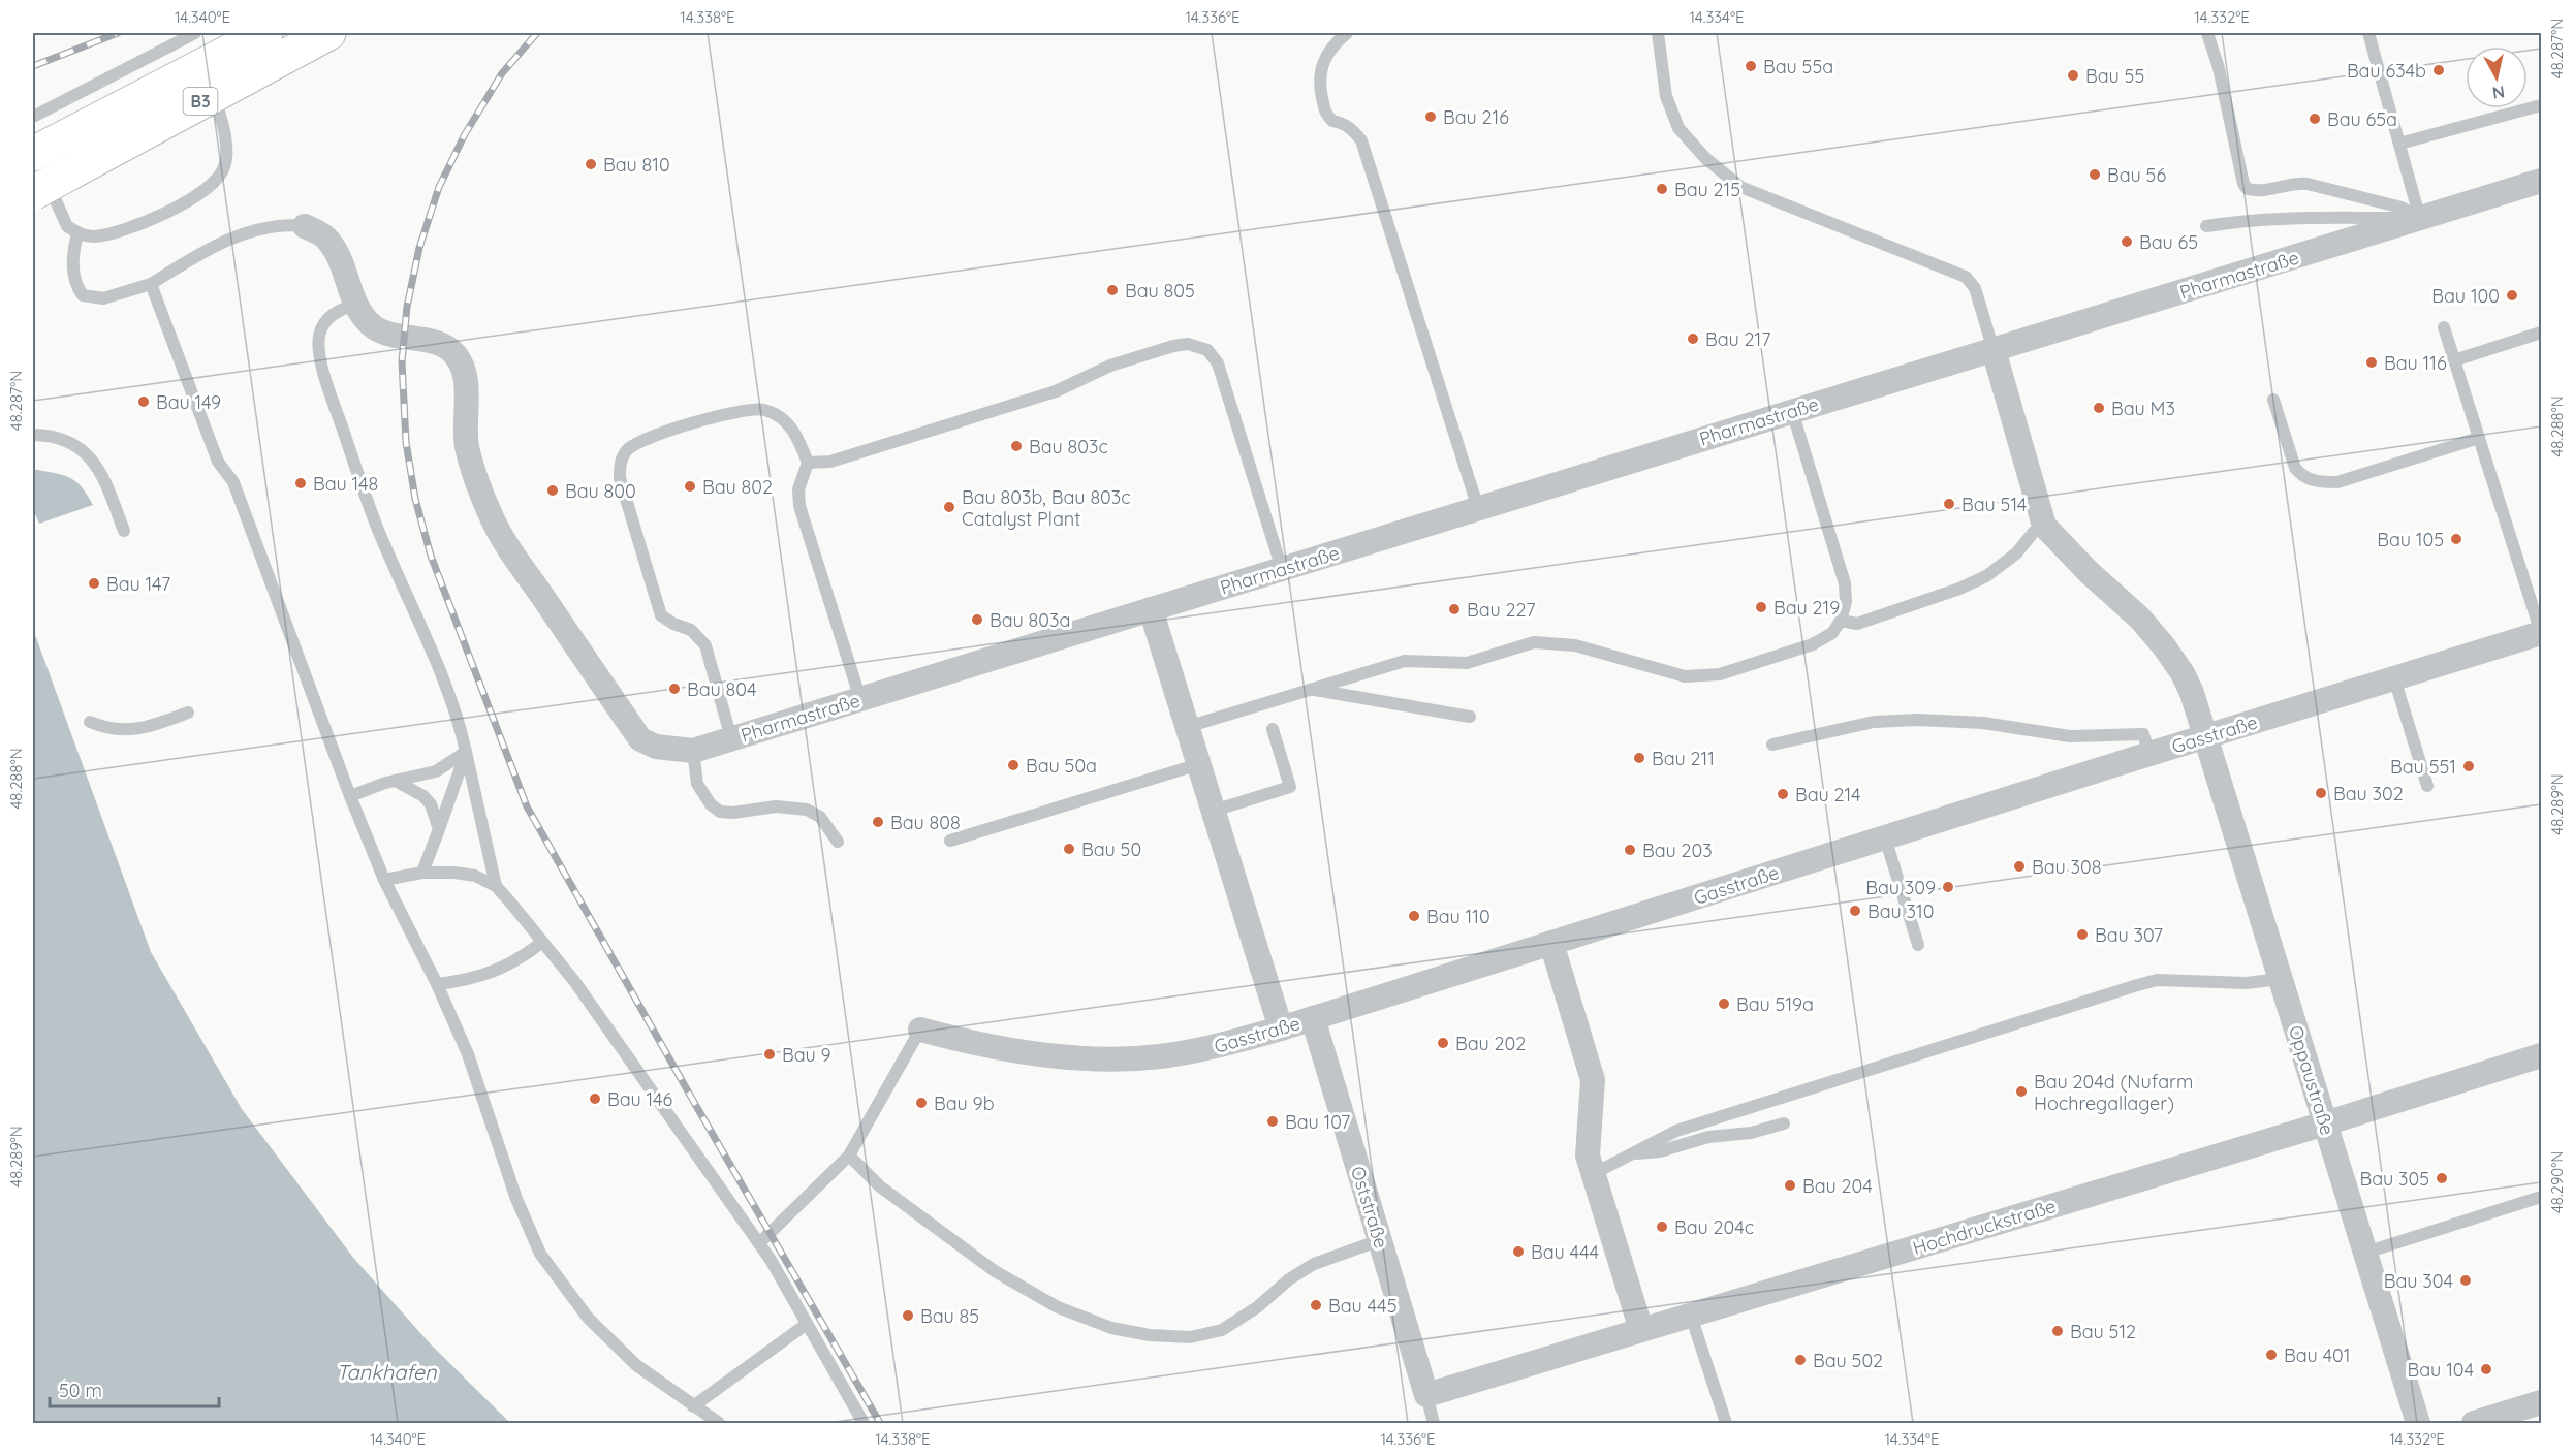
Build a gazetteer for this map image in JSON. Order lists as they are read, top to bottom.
{
  "streets": {
    "main road": ["B3"],
    "street": [
      "Pharmastraße",
      "Gasstraße",
      "Oppaustraße",
      "Oststraße",
      "Hochdruckstraße"
    ]
  },
  "crossings": [
    ["Gasstraße", "Oppaustraße"],
    ["Gasstraße", "Oststraße"],
    ["Oppaustraße", "Hochdruckstraße"],
    ["Oststraße", "Hochdruckstraße"]
  ],
  "water": ["Tankhafen"],
  "places": [
    "Bau 55a",
    "Bau 634b",
    "Bau 55",
    "Bau 216",
    "Bau 65a",
    "Bau 810",
    "Bau 56",
    "Bau 215",
    "Bau 65",
    "Bau 805",
    "Bau 100",
    "Bau 217",
    "Bau 116",
    "Bau 149",
    "Bau M3",
    "Bau 803c",
    "Bau 148",
    "Bau 802",
    "Bau 800",
    "Bau 514",
    "Bau 803b, Bau 803c Catalyst Plant",
    "Bau 105",
    "Bau 147",
    "Bau 219",
    "Bau 227",
    "Bau 803a",
    "Bau 804",
    "Bau 211",
    "Bau 50a",
    "Bau 551",
    "Bau 302",
    "Bau 214",
    "Bau 808",
    "Bau 50",
    "Bau 203",
    "Bau 308",
    "Bau 309",
    "Bau 310",
    "Bau 110",
    "Bau 307",
    "Bau 519a",
    "Bau 202",
    "Bau 9",
    "Bau 204d (Nufarm Hochregallager)",
    "Bau 146",
    "Bau 9b",
    "Bau 107",
    "Bau 305",
    "Bau 204",
    "Bau 204c",
    "Bau 444",
    "Bau 304",
    "Bau 445",
    "Bau 85",
    "Bau 512",
    "Bau 401",
    "Bau 502",
    "Bau 104"
  ],
  "scale_bar": "50 m",
  "north": "bottom",
  "coordinates": [
    "14.340°E",
    "14.338°E",
    "14.336°E",
    "14.334°E",
    "14.332°E",
    "48.287°N",
    "48.288°N",
    "48.289°N",
    "48.290°N"
  ]
}
